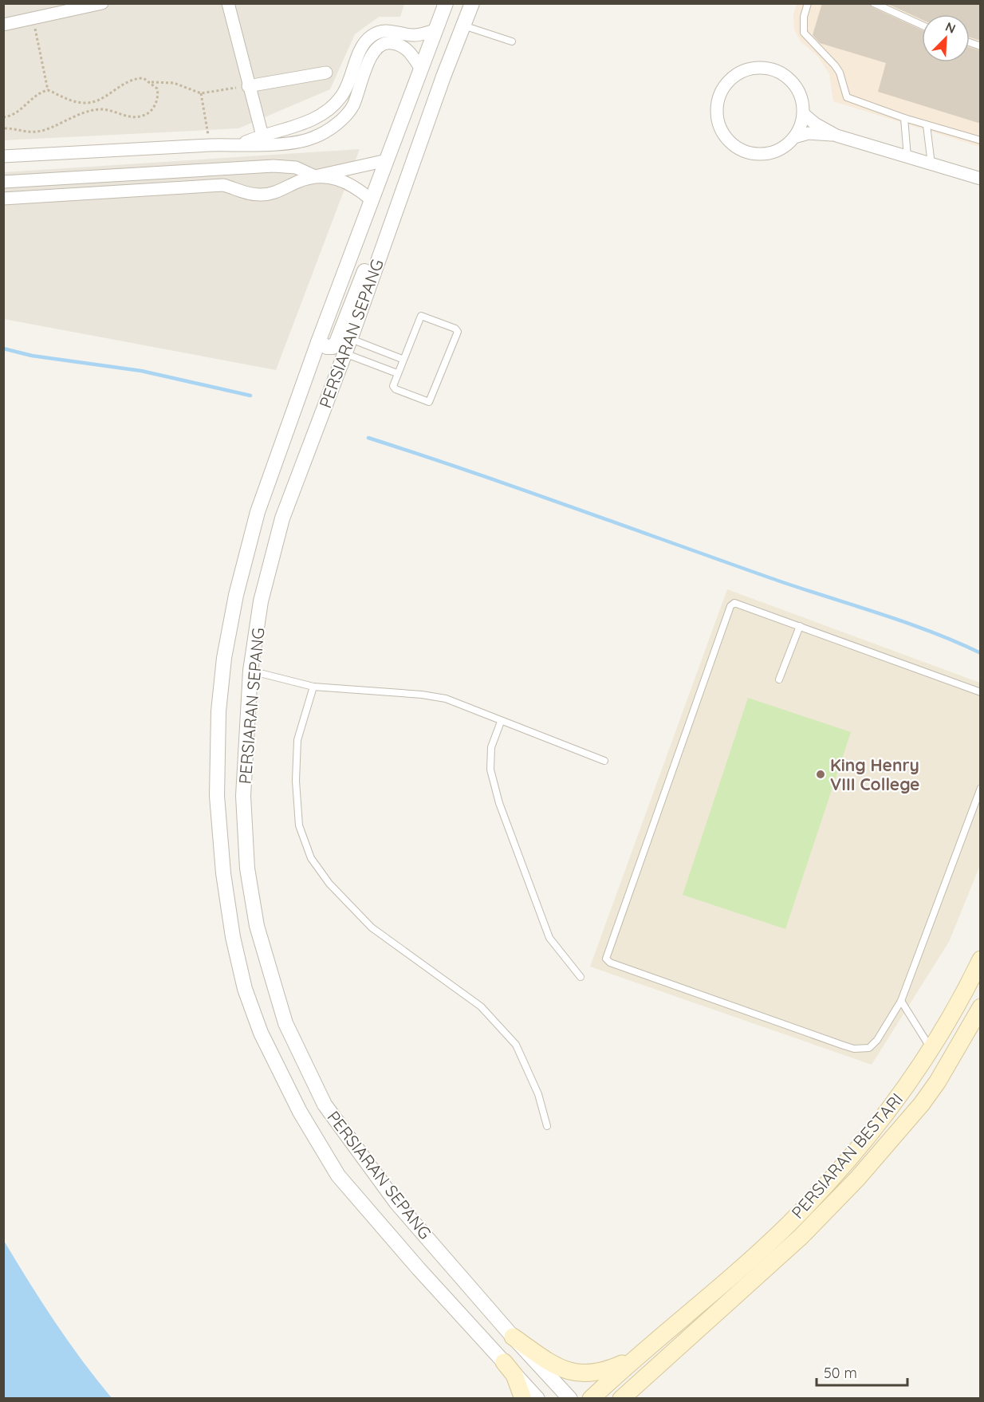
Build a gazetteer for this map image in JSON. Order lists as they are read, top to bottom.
{
  "streets": {
    "main road": ["PERSIARAN BESTARI"],
    "street": ["PERSIARAN SEPANG"]
  },
  "places": ["King Henry VIII College"],
  "scale_bar": "50 m",
  "north": "top right"
}
